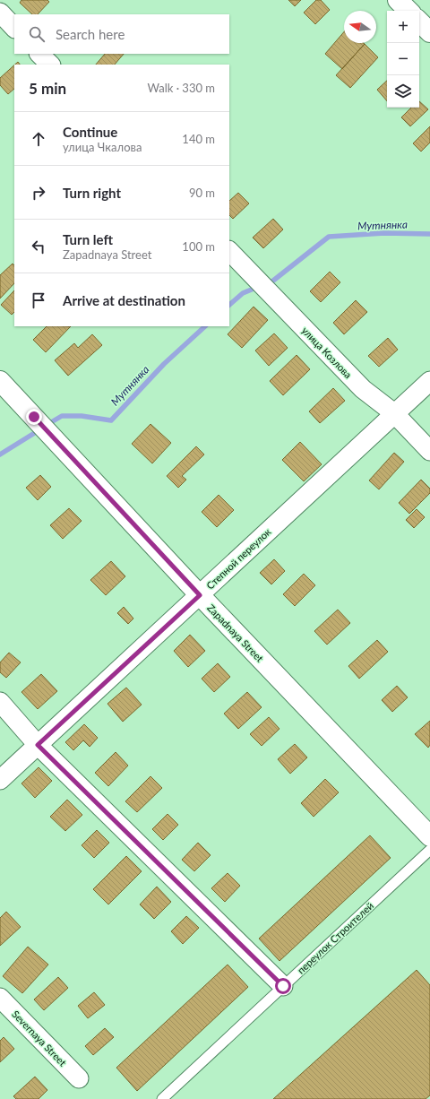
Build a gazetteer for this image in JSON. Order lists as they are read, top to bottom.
{
  "streets": {
    "street": [
      "улица Козлова",
      "Степной переулок",
      "Zapadnaya Street",
      "Severnaya Street"
    ],
    "lane": ["переулок Строителей"]
  },
  "crossings": [
    ["улица Козлова", "Степной переулок"],
    ["Степной переулок", "Zapadnaya Street"]
  ],
  "water": ["Мутнянка"],
  "north": "left",
  "page": {
    "map_buttons": ["+", "−"],
    "search": "Search here",
    "heading": ["5 min", "Walk · 330 m"],
    "list": [
      ["Continue", "улица Чкалова", "140 m"],
      ["Turn right", "90 m"],
      ["Turn left", "Zapadnaya Street", "100 m"],
      "Arrive at destination"
    ]
  }
}
